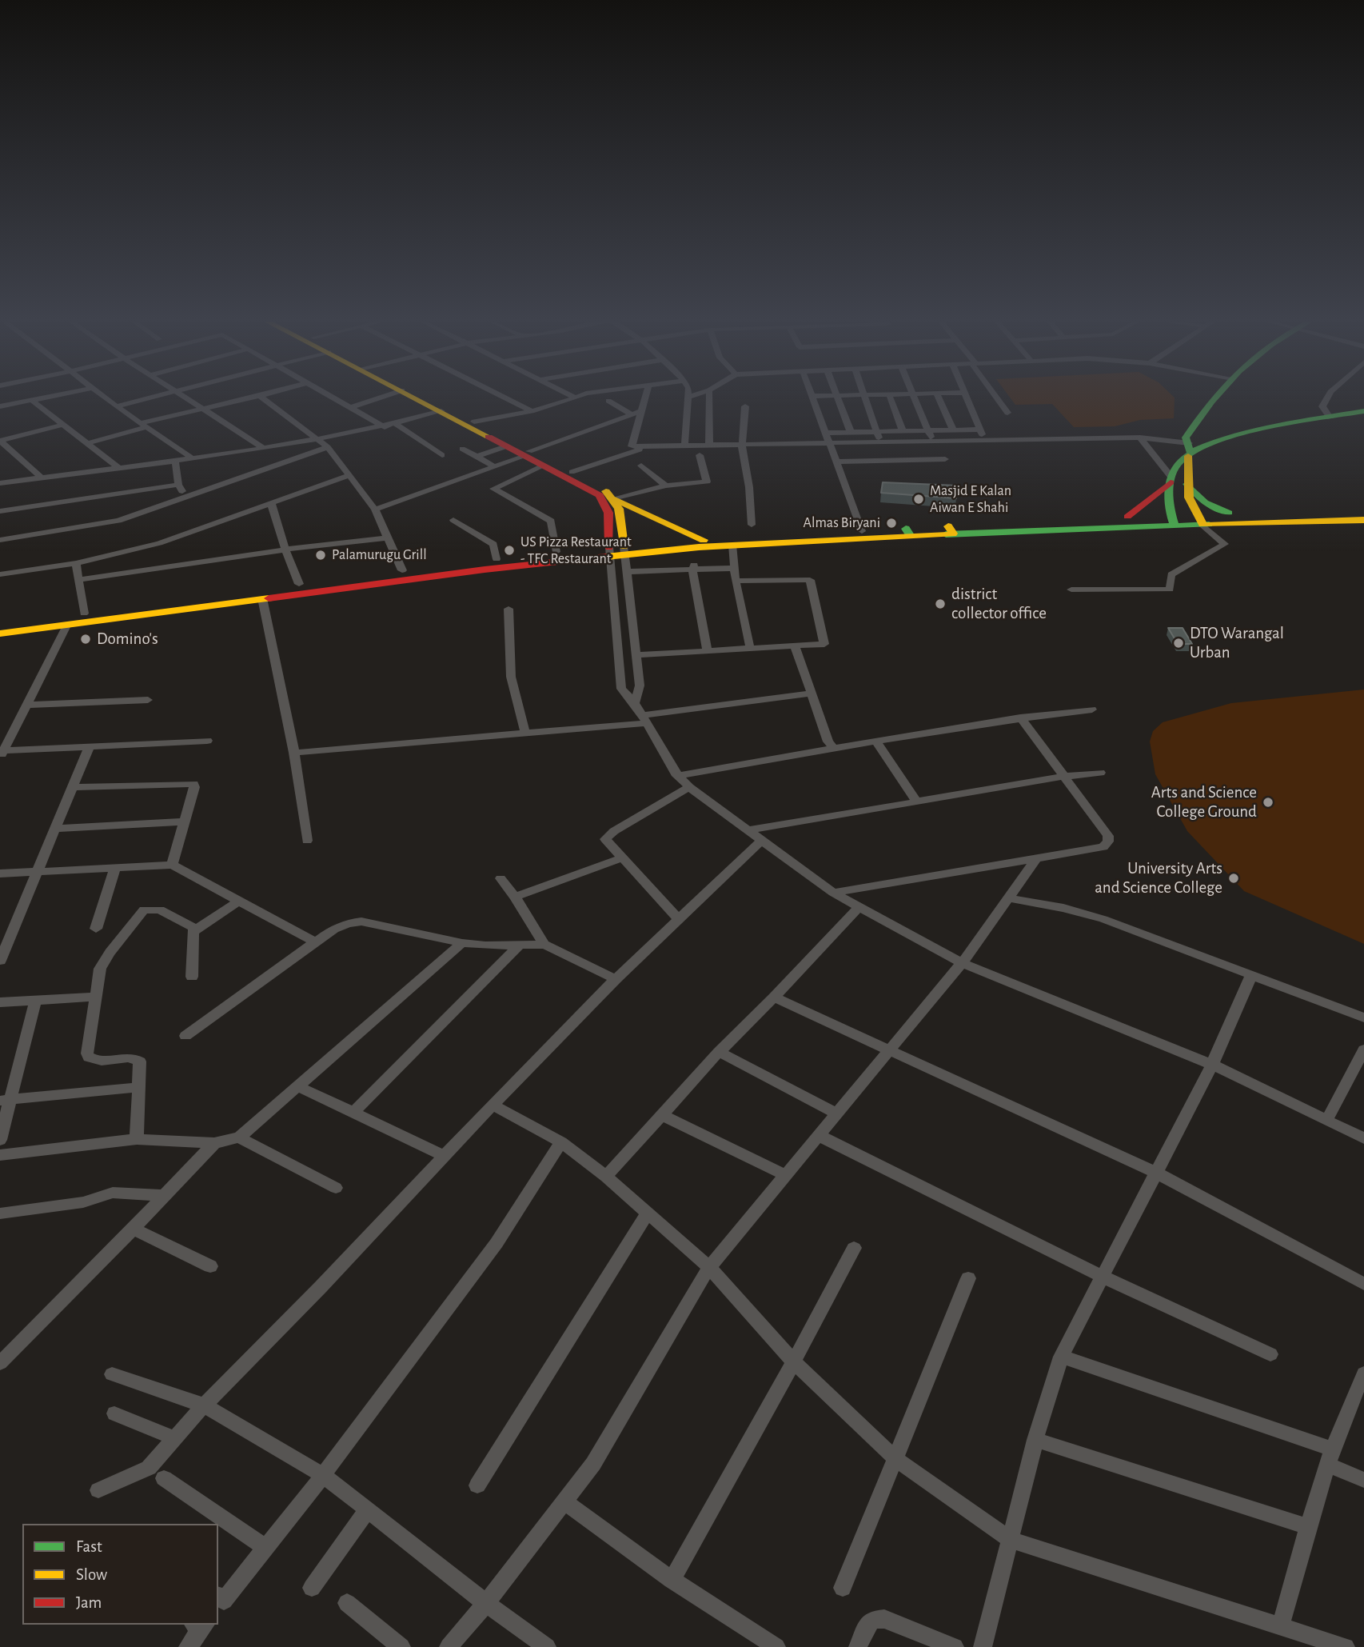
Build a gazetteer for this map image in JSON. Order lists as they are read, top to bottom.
{
  "places": [
    "Masjid E Kalan Aiwan E Shahi",
    "Almas Biryani",
    "US Pizza Restaurant - TFC Restaurant",
    "Palamurugu Grill",
    "district collector office",
    "Domino's",
    "DTO Warangal Urban",
    "Arts and Science College Ground",
    "University Arts and Science College"
  ],
  "legend": ["Fast", "Slow", "Jam"]
}
